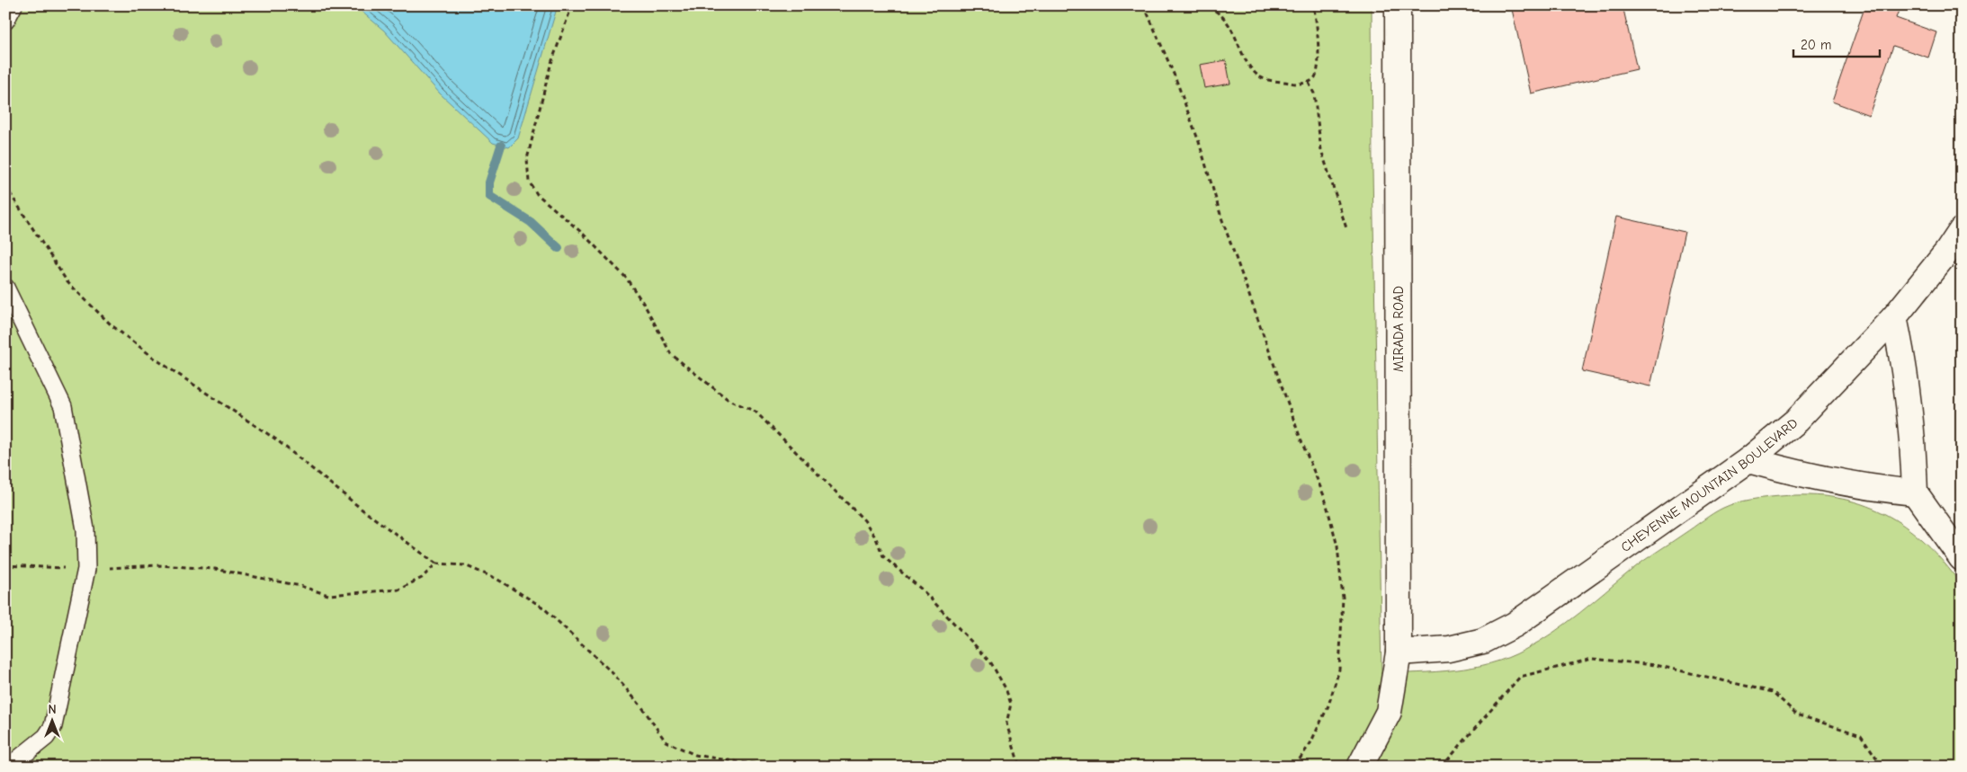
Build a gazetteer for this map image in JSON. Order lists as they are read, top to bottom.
{
  "streets": {
    "street": ["MIRADA ROAD", "CHEYENNE MOUNTAIN BOULEVARD"]
  },
  "crossings": [
    ["MIRADA ROAD", "CHEYENNE MOUNTAIN BOULEVARD"]
  ],
  "scale_bar": "20 m",
  "north": "top"
}
